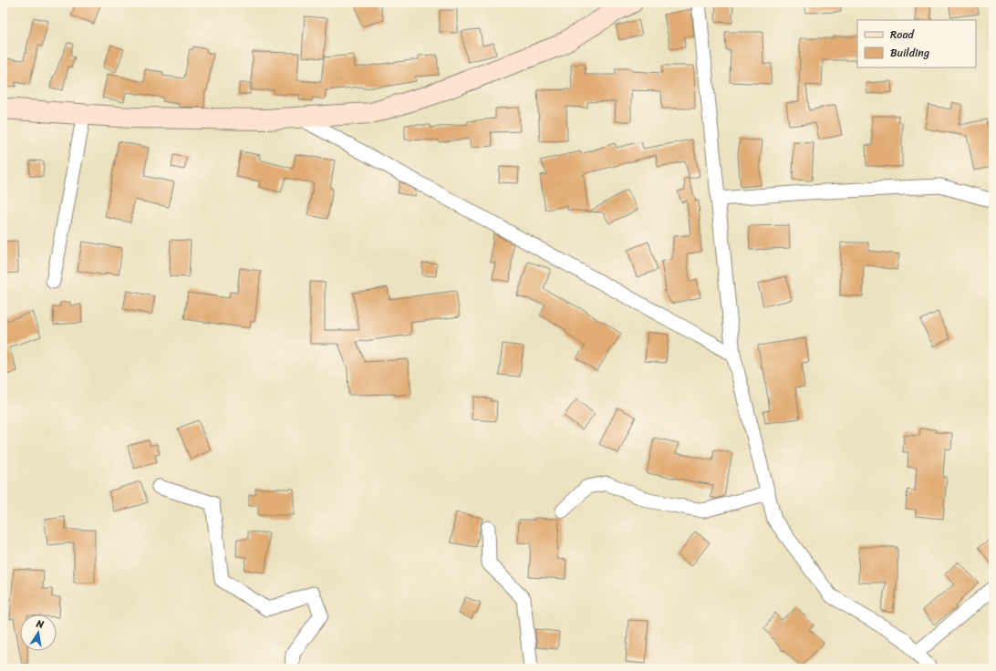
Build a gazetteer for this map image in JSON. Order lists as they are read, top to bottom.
{
  "legend": ["Road", "Building"],
  "north": "top"
}
